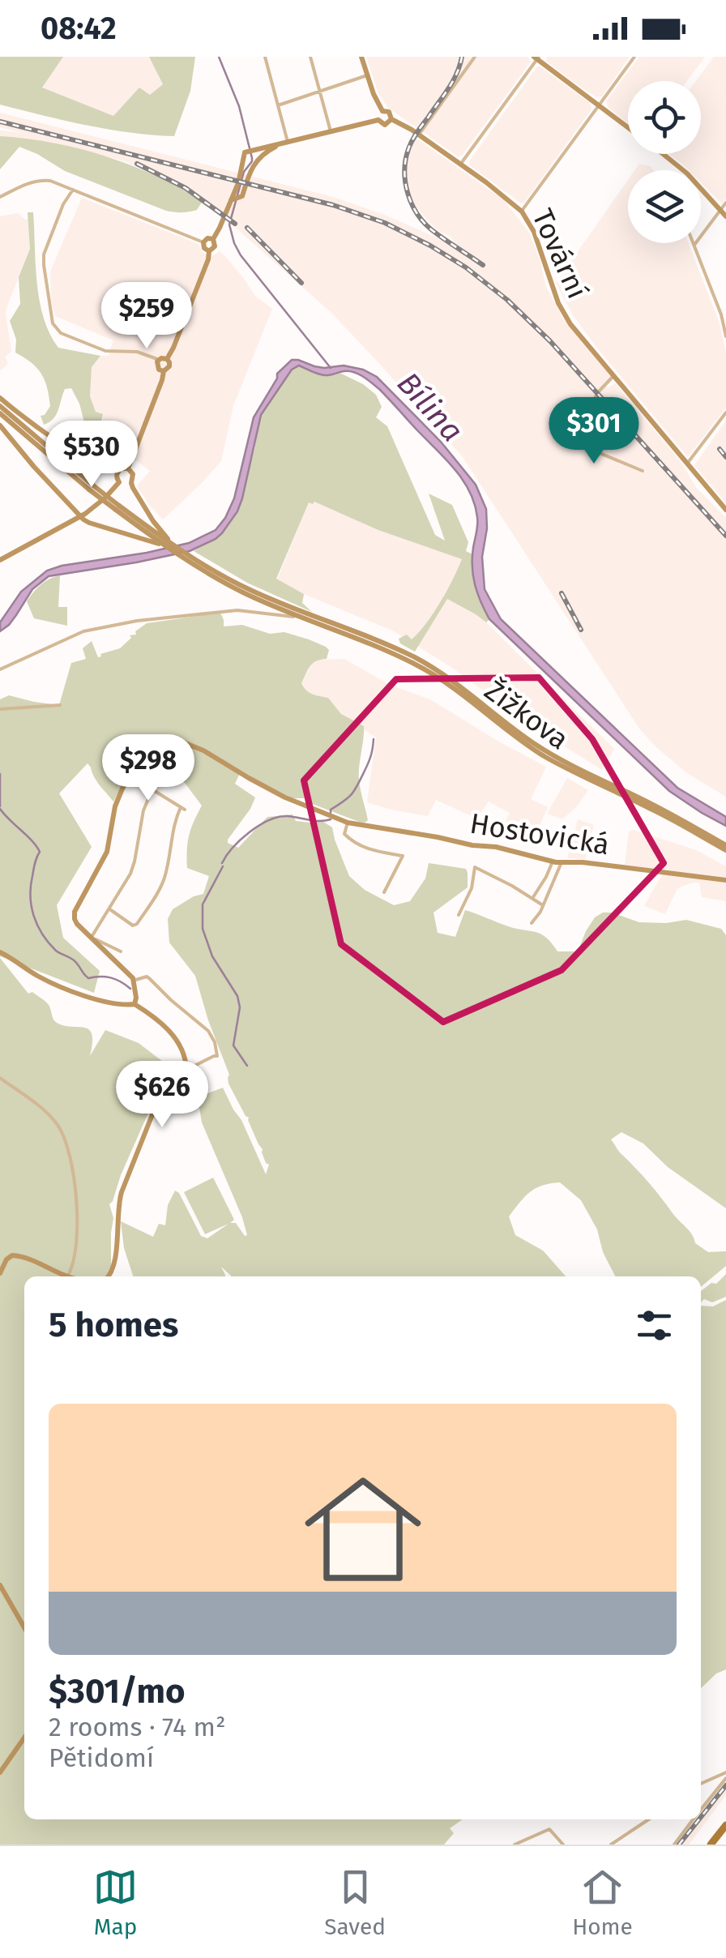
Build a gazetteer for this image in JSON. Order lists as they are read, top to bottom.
{
  "streets": {
    "main road": ["Tovární", "Žižkova", "Hostovická"]
  },
  "water": ["Bílina"],
  "page": {
    "status": "08:42",
    "price": [
      "$259",
      "$301",
      "$530",
      "$298",
      "$626"
    ],
    "heading": "5 homes",
    "list": [
      {
        "name": "$301/mo",
        "note": "2 rooms · 74 m² · Pětidomí"
      }
    ],
    "tabs": ["Map", "Saved", "Home"]
  }
}
